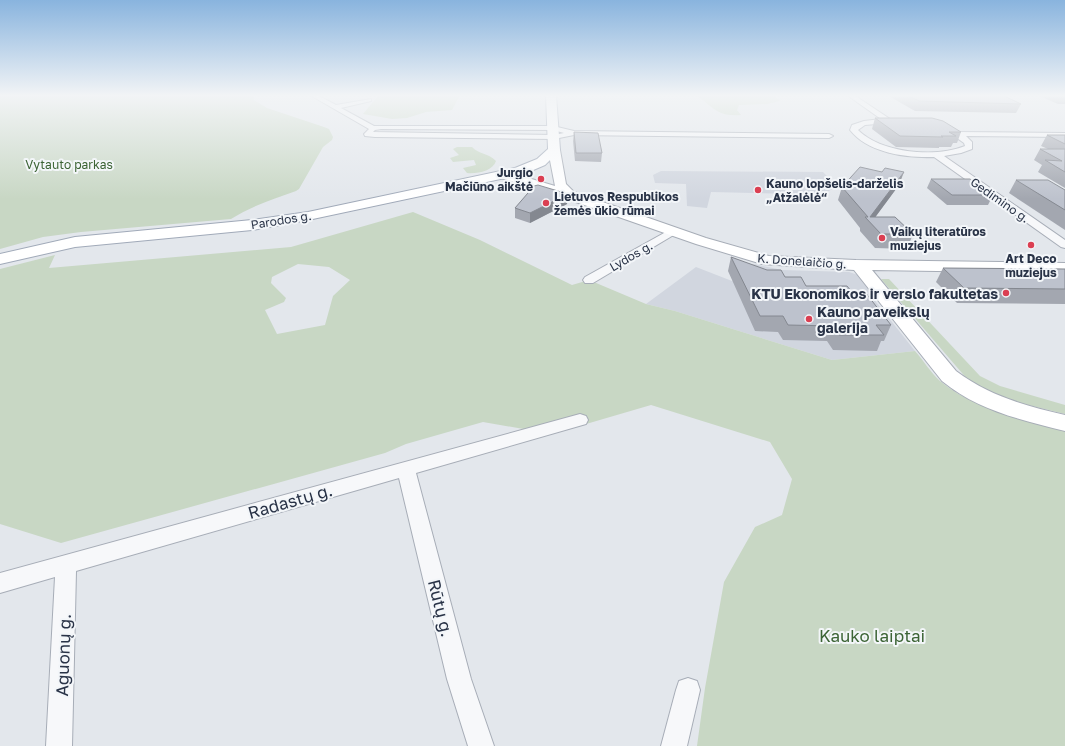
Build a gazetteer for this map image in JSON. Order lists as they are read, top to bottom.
{
  "streets": {
    "main road": ["Parodos g."],
    "street": [
      "Gedimino g.",
      "Lydos g.",
      "K. Donelaičio g.",
      "Radastų g.",
      "Rūtų g.",
      "Aguonų g."
    ]
  },
  "crossings": [
    ["Parodos g.", "K. Donelaičio g."],
    ["Lydos g.", "K. Donelaičio g."],
    ["Radastų g.", "Rūtų g."],
    ["Radastų g.", "Aguonų g."]
  ],
  "parks": ["Vytauto parkas", "Kauko laiptai"],
  "places": [
    "Jurgio Mačiūno aikštė",
    "Kauno lopšelis-darželis „Atžalėlė“",
    "Lietuvos Respublikos žemės ūkio rūmai",
    "Vaikų literatūros muziejus",
    "Art Deco muziejus",
    "KTU Ekonomikos ir verslo fakultetas",
    "Kauno paveikslų galerija"
  ]
}
